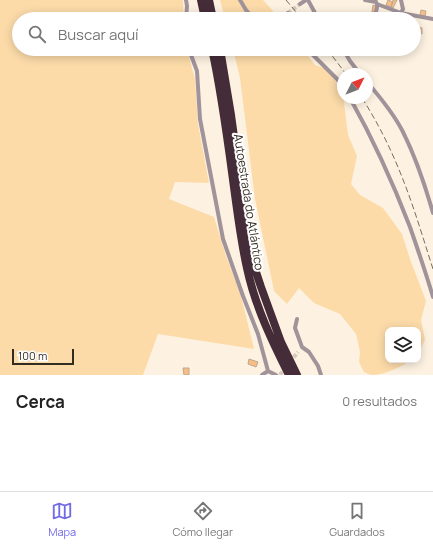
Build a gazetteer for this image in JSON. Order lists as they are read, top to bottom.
{
  "streets": {
    "highway": ["Autoestrada do Atlántico"]
  },
  "scale_bar": "100 m",
  "north": "top right",
  "page": {
    "search": "Buscar aquí",
    "scale": "100 m",
    "heading": ["Cerca", "0 resultados"],
    "nav": ["Mapa", "Cómo llegar", "Guardados"]
  }
}
